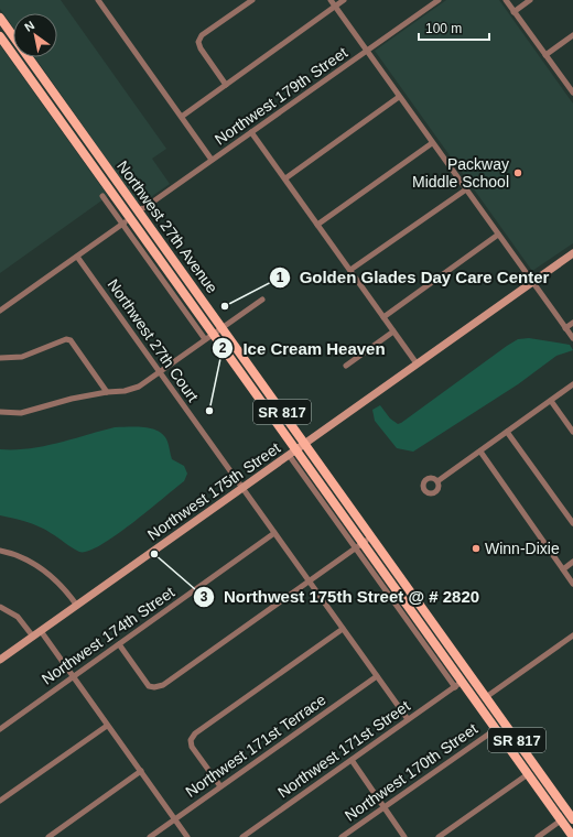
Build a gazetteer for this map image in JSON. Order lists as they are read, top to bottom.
{
  "streets": {
    "main road": ["Northwest 27th Avenue", "SR 817"],
    "street": [
      "Northwest 179th Street",
      "Northwest 27th Court",
      "Northwest 175th Street",
      "Northwest 174th Street",
      "Northwest 171st Terrace",
      "Northwest 171st Street",
      "Northwest 170th Street"
    ]
  },
  "crossings": [
    ["Northwest 179th Street", "Northwest 27th Avenue"],
    ["Northwest 27th Avenue", "Northwest 175th Street"],
    ["Northwest 27th Avenue", "Northwest 171st Street"],
    ["Northwest 27th Avenue", "Northwest 170th Street"],
    ["Northwest 27th Court", "Northwest 175th Street"],
    ["Northwest 27th Court", "Northwest 174th Street"],
    ["Northwest 27th Court", "Northwest 171st Terrace"],
    ["Northwest 27th Court", "Northwest 171st Street"]
  ],
  "places": [
    "Packway Middle School",
    "Golden Glades Day Care Center",
    "Ice Cream Heaven",
    "Winn-Dixie",
    "Northwest 175th Street @ # 2820"
  ],
  "scale_bar": "100 m",
  "north": "top left"
}
